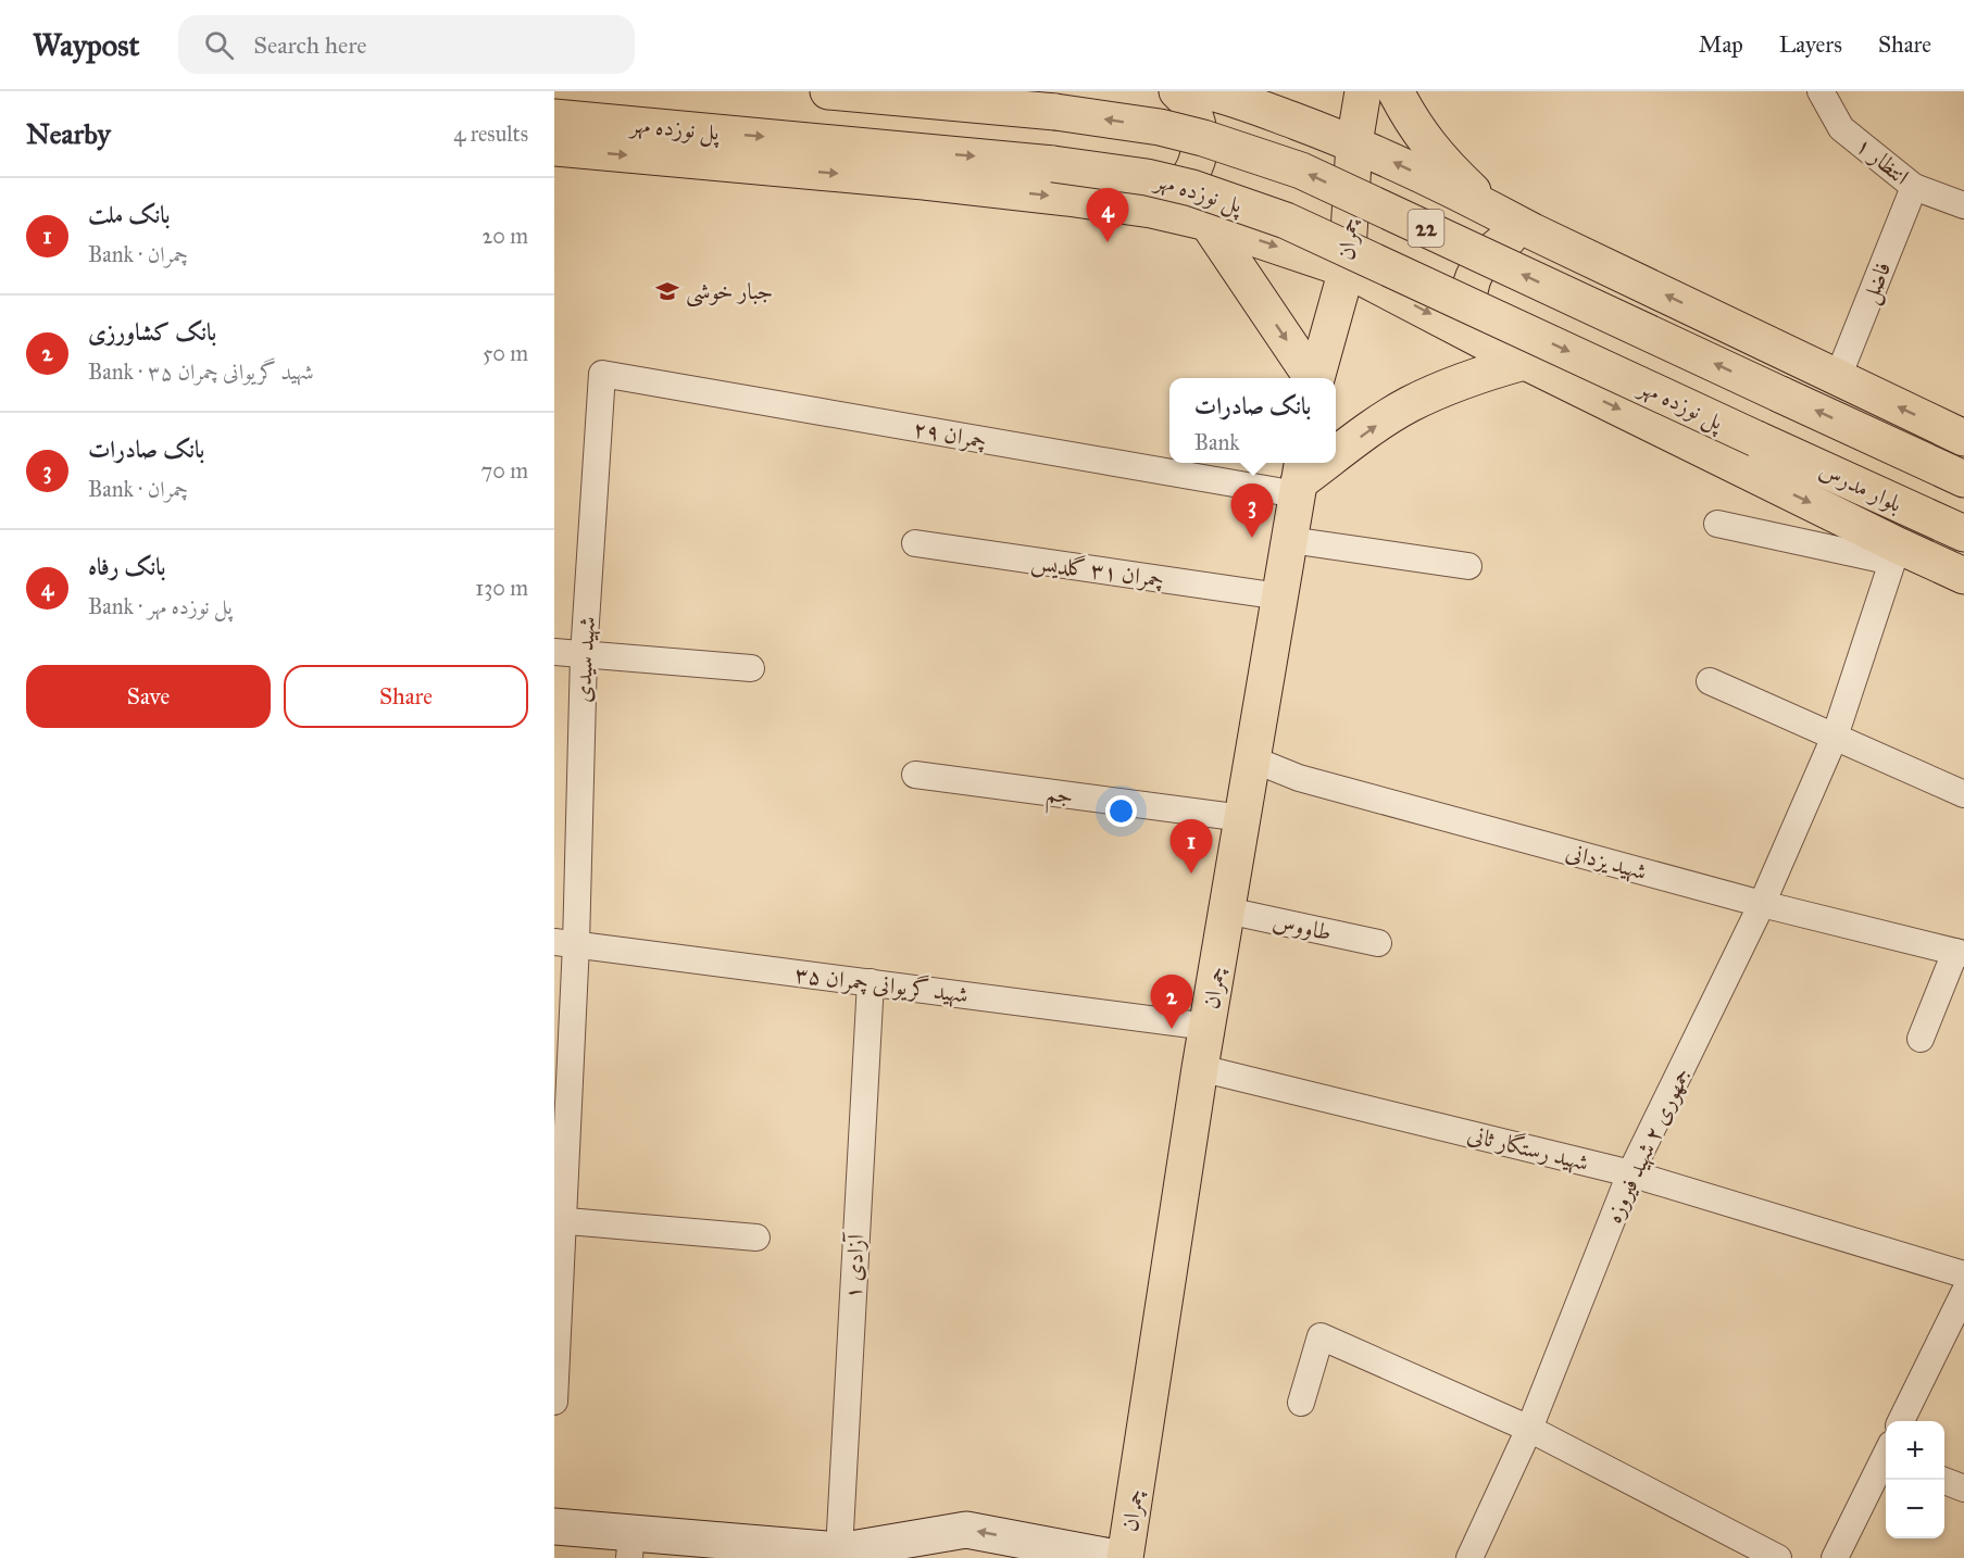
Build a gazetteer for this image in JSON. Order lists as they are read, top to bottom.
{
  "streets": {
    "main road": [
      "پل نوزده مهر",
      "22",
      "چمران",
      "بلوار مدرس"
    ],
    "street": [
      "انتظار ۱",
      "فاضل",
      "چمران ۲۹",
      "چمران ۳۱ گلدیس",
      "شهید سیدی",
      "جم",
      "شهید یزدانی",
      "طاووس",
      "شهید گریوانی چمران ۳۵",
      "جمهوری ۲ شهید فیروزه",
      "شهید رستگار ثانی",
      "آزادی ۱"
    ]
  },
  "crossings": [
    ["پل نوزده مهر", "بلوار مدرس"],
    ["انتظار ۱", "فاضل"],
    ["چمران", "چمران ۲۹"],
    ["چمران", "چمران ۳۱ گلدیس"],
    ["چمران", "جم"],
    ["چمران", "شهید یزدانی"],
    ["چمران", "طاووس"],
    ["چمران", "شهید گریوانی چمران ۳۵"],
    ["چمران", "شهید رستگار ثانی"],
    ["چمران ۲۹", "شهید سیدی"],
    ["شهید سیدی", "شهید گریوانی چمران ۳۵"],
    ["شهید یزدانی", "جمهوری ۲ شهید فیروزه"],
    ["شهید گریوانی چمران ۳۵", "آزادی ۱"],
    ["جمهوری ۲ شهید فیروزه", "شهید رستگار ثانی"]
  ],
  "places": {
    "school or university": ["جبار خوشی"]
  },
  "page": {
    "header": "Waypost",
    "search": "Search here",
    "nav": ["Map", "Layers", "Share"],
    "heading": ["Nearby", "4 results"],
    "list": [
      {
        "mark": "1",
        "name": "بانک ملت",
        "note": "Bank · چمران",
        "value": "20 m"
      },
      {
        "mark": "2",
        "name": "بانک کشاورزی",
        "note": "Bank · شهید گریوانی چمران ۳۵",
        "value": "50 m"
      },
      {
        "mark": "3",
        "name": "بانک صادرات",
        "note": "Bank · چمران",
        "value": "70 m"
      },
      {
        "mark": "4",
        "name": "بانک رفاه",
        "note": "Bank · پل نوزده مهر",
        "value": "130 m"
      }
    ],
    "pins": [
      "4",
      "3",
      "1",
      "2"
    ],
    "popup": ["بانک صادرات", "Bank"],
    "buttons": ["Save", "Share"],
    "map_buttons": ["+", "−"]
  }
}
